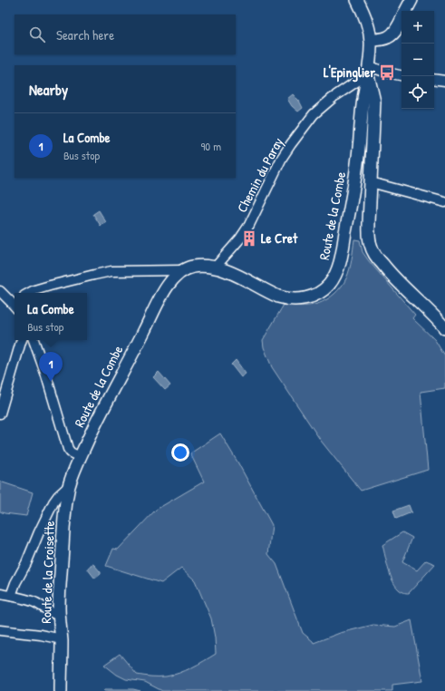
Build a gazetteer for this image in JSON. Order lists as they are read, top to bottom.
{
  "streets": {
    "street": ["Chemin du Paray", "Route de la Combe", "Route de la Croisette"]
  },
  "crossings": [
    ["Chemin du Paray", "Route de la Combe"],
    ["Route de la Combe", "Route de la Croisette"]
  ],
  "places": {
    "bus stop": ["L'Epinglier"],
    "building": ["Le Cret"]
  },
  "page": {
    "map_buttons": ["+", "−"],
    "search": "Search here",
    "heading": "Nearby",
    "list": [
      {
        "mark": "1",
        "name": "La Combe",
        "note": "Bus stop",
        "value": "90 m"
      }
    ],
    "popup": ["La Combe", "Bus stop"],
    "pins": "1"
  }
}
